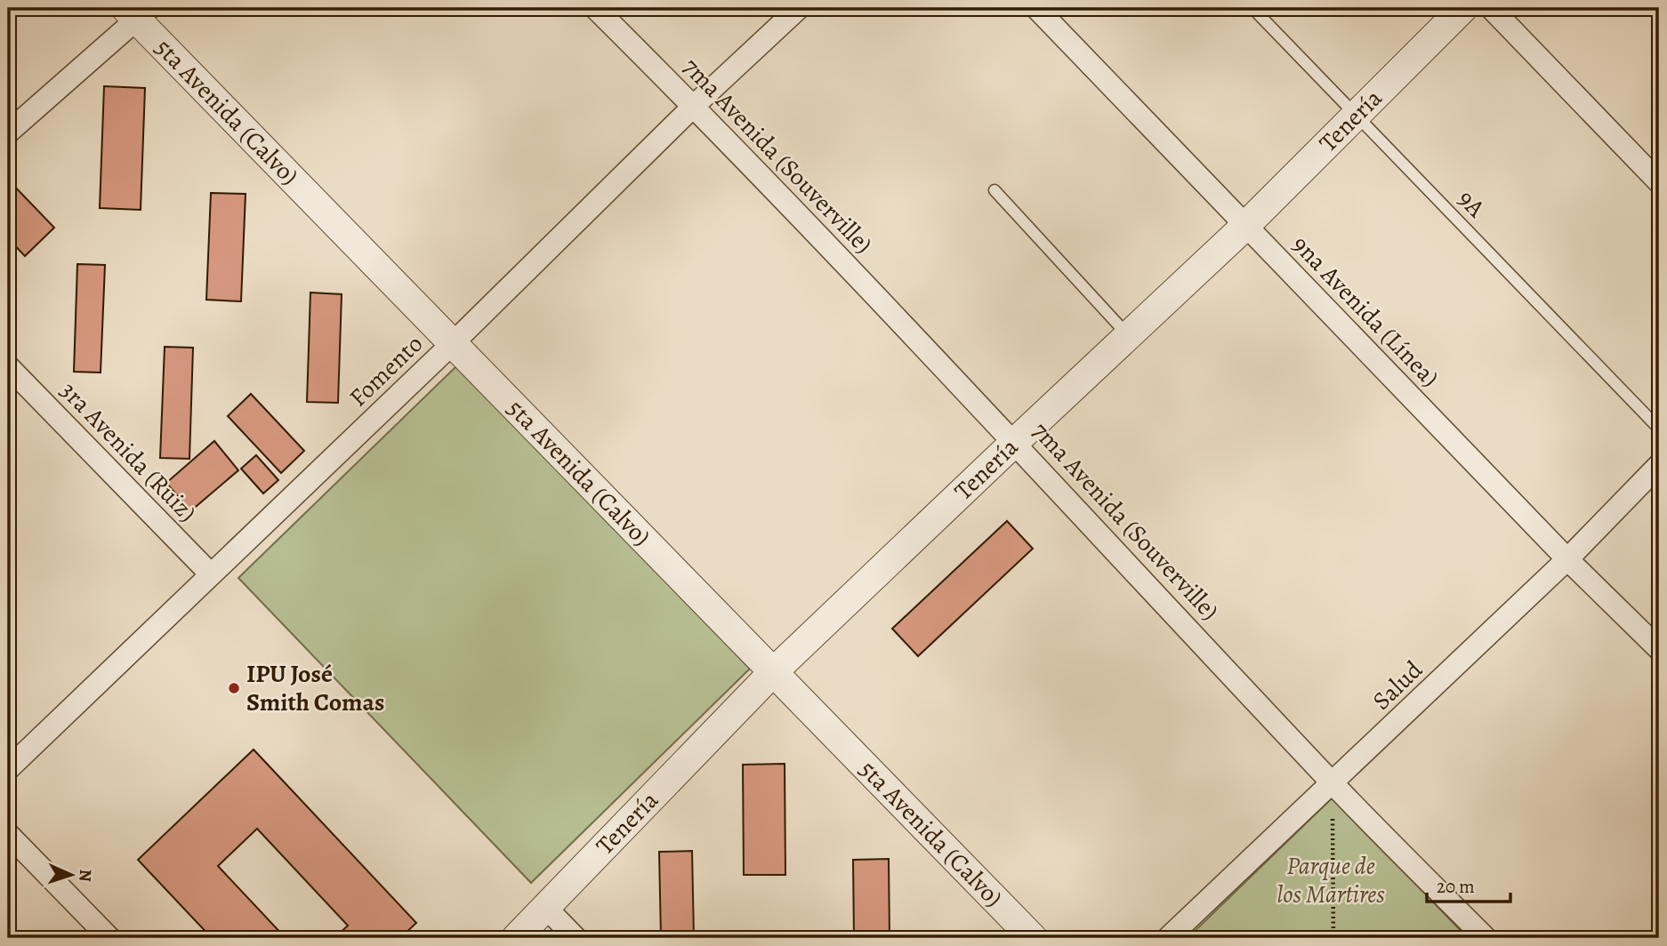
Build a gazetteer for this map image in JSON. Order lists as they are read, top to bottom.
{
  "streets": {
    "street": [
      "5ta Avenida (Calvo)",
      "Tenería",
      "7ma Avenida (Souverville)",
      "9na Avenida (Línea)",
      "Fomento",
      "3ra Avenida (Ruiz)",
      "Salud"
    ],
    "lane": ["9A"]
  },
  "crossings": [
    ["5ta Avenida (Calvo)", "Tenería"],
    ["5ta Avenida (Calvo)", "Fomento"],
    ["Tenería", "7ma Avenida (Souverville)"],
    ["Tenería", "9A"],
    ["Tenería", "9na Avenida (Línea)"],
    ["7ma Avenida (Souverville)", "Fomento"],
    ["7ma Avenida (Souverville)", "Salud"],
    ["9na Avenida (Línea)", "Salud"],
    ["Fomento", "3ra Avenida (Ruiz)"]
  ],
  "parks": ["Parque de los Martires"],
  "places": ["IPU José Smith Comas"],
  "scale_bar": "20 m",
  "north": "right"
}
